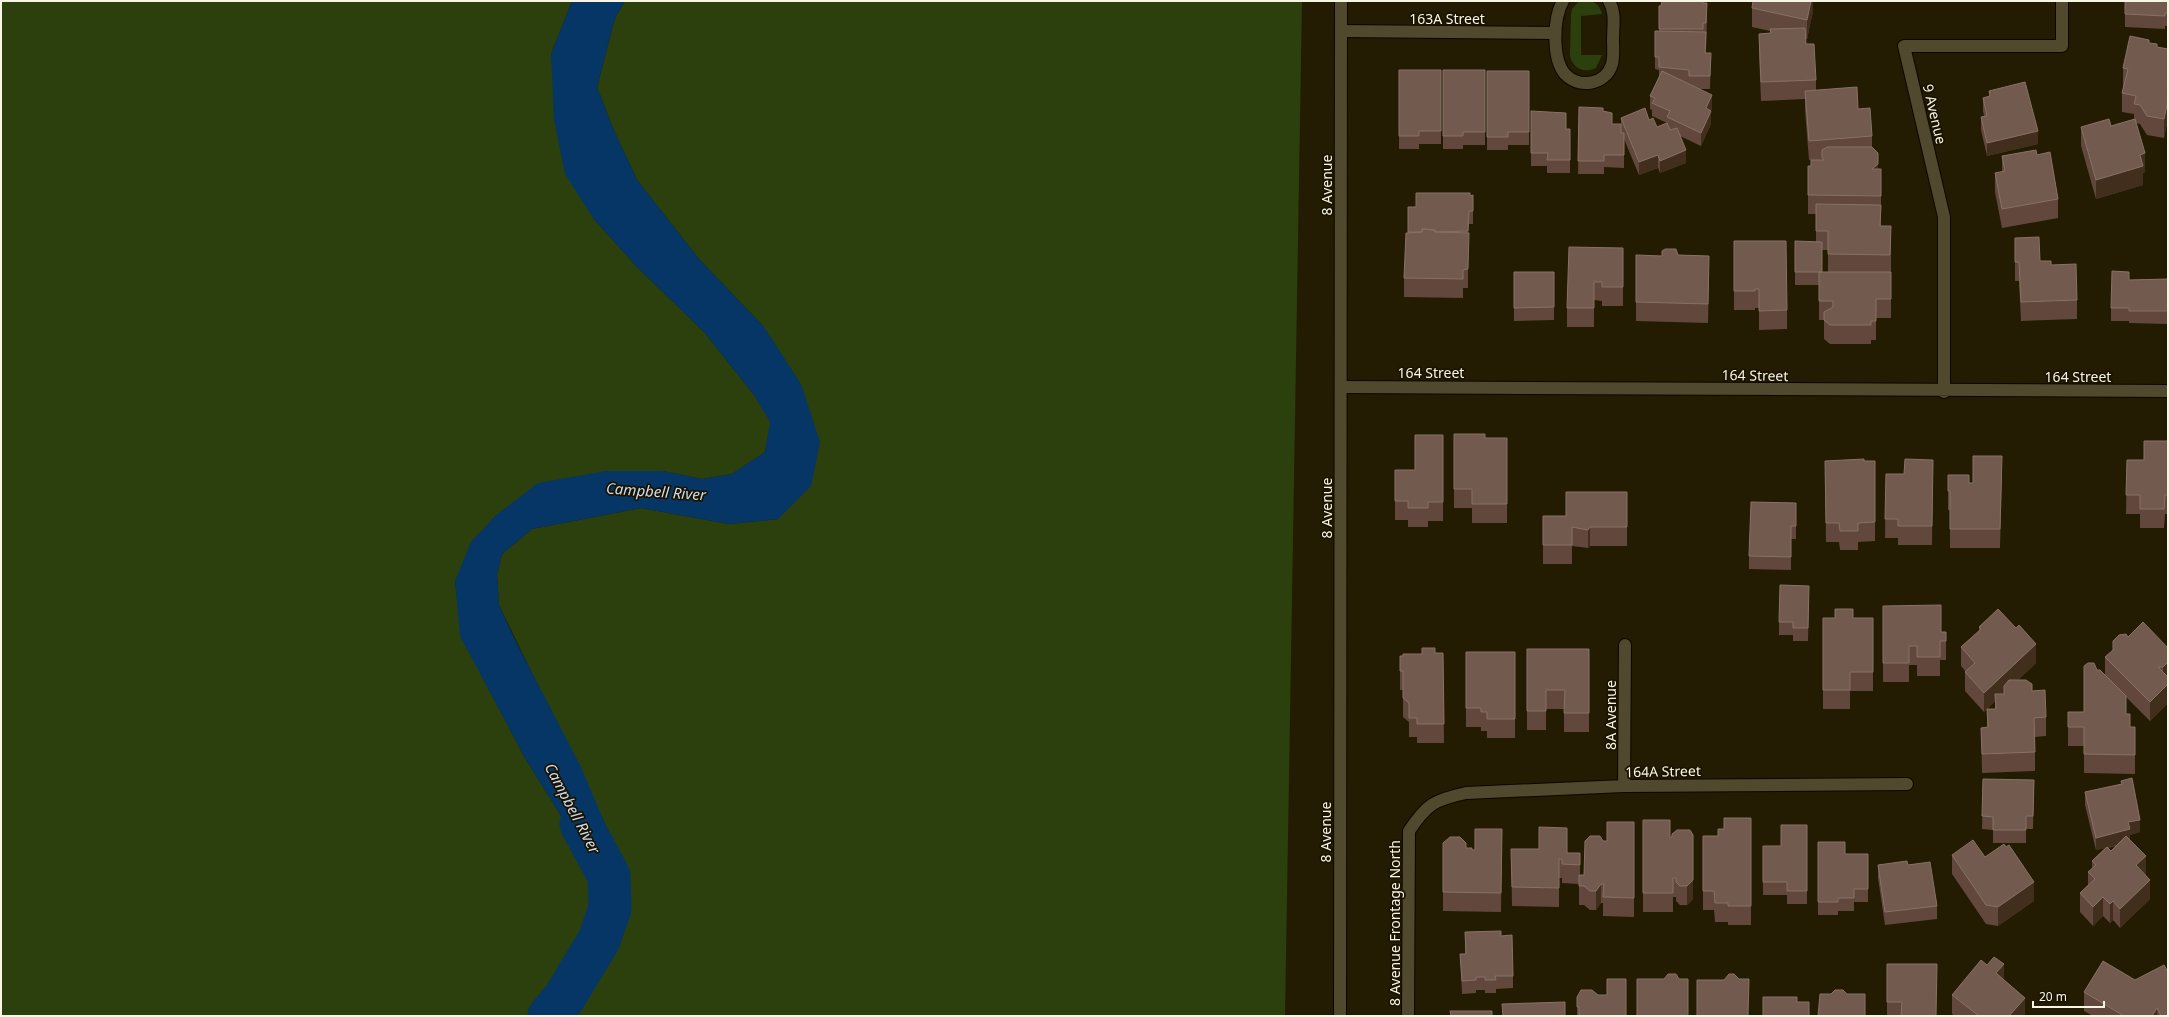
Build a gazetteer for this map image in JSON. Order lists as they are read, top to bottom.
{
  "streets": {
    "street": [
      "163A Street",
      "9 Avenue",
      "8 Avenue",
      "164 Street",
      "8A Avenue",
      "164A Street",
      "8 Avenue Frontage North"
    ]
  },
  "crossings": [
    ["163A Street", "8 Avenue"],
    ["9 Avenue", "164 Street"],
    ["8 Avenue", "164 Street"],
    ["8A Avenue", "164A Street"],
    ["164A Street", "8 Avenue Frontage North"]
  ],
  "water": ["Campbell River"],
  "scale_bar": "20 m"
}
